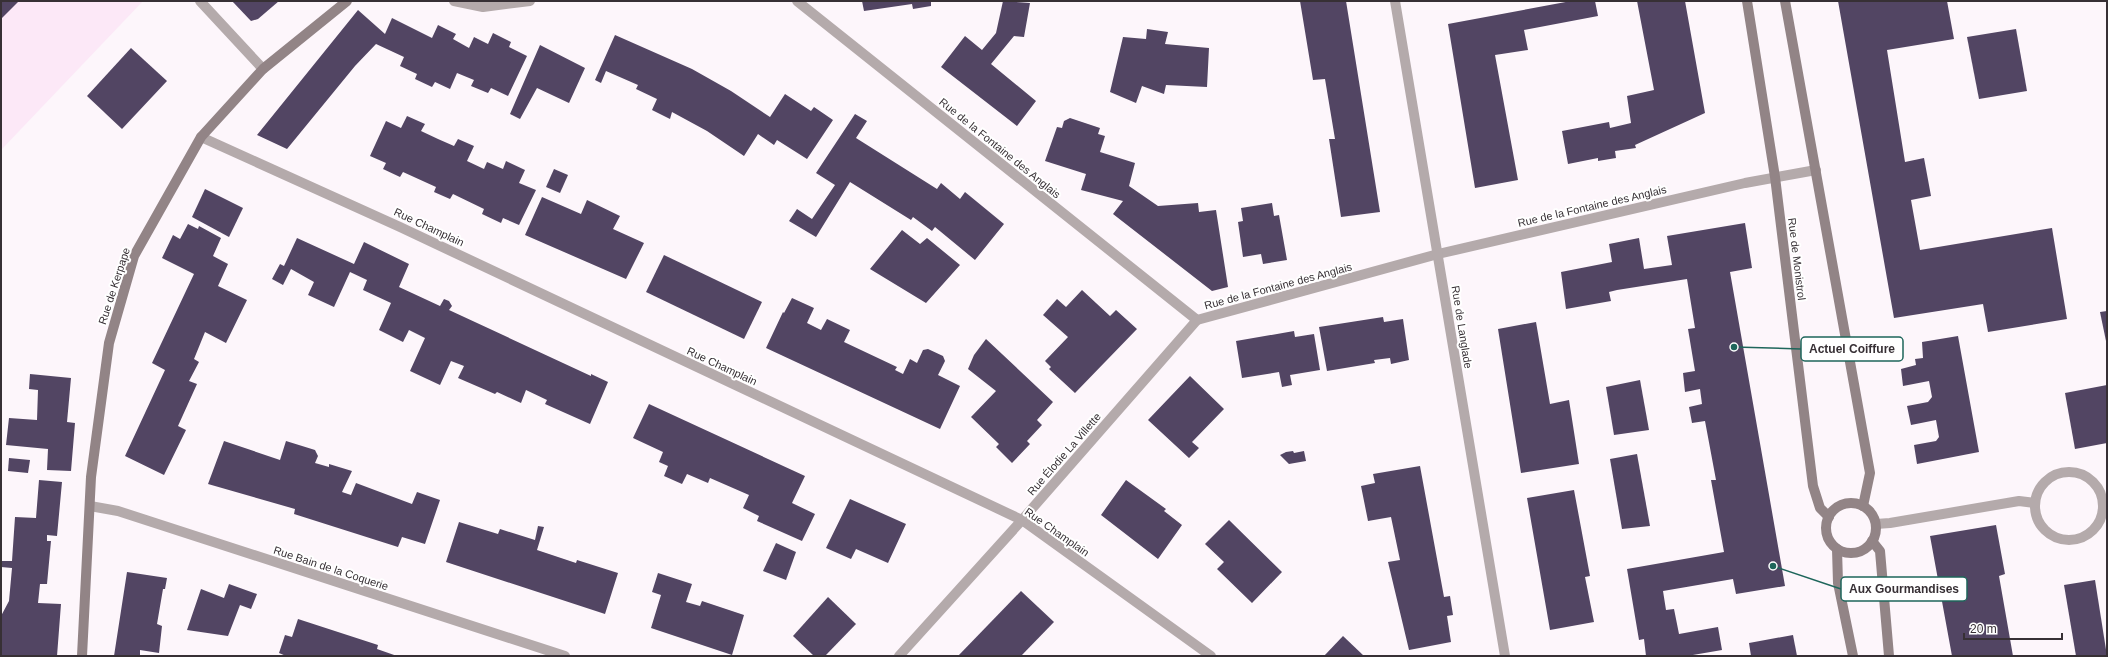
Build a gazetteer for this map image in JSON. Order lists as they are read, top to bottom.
{
  "streets": {
    "main road": ["Rue de Monistrol", "Rue de Kerpape"],
    "street": [
      "Rue de la Fontaine des Anglais",
      "Rue Champlain",
      "Rue de Langlade",
      "Rue Élodie La Villette",
      "Rue Bain de la Coquerie"
    ]
  },
  "crossings": [
    ["Rue de la Fontaine des Anglais", "Rue de Monistrol"],
    ["Rue de la Fontaine des Anglais", "Rue de Langlade"],
    ["Rue de la Fontaine des Anglais", "Rue Élodie La Villette"],
    ["Rue Champlain", "Rue de Kerpape"],
    ["Rue Champlain", "Rue Élodie La Villette"],
    ["Rue de Kerpape", "Rue Bain de la Coquerie"]
  ],
  "places": ["Actuel Coiffure", "Aux Gourmandises"],
  "scale_bar": "20 m"
}
